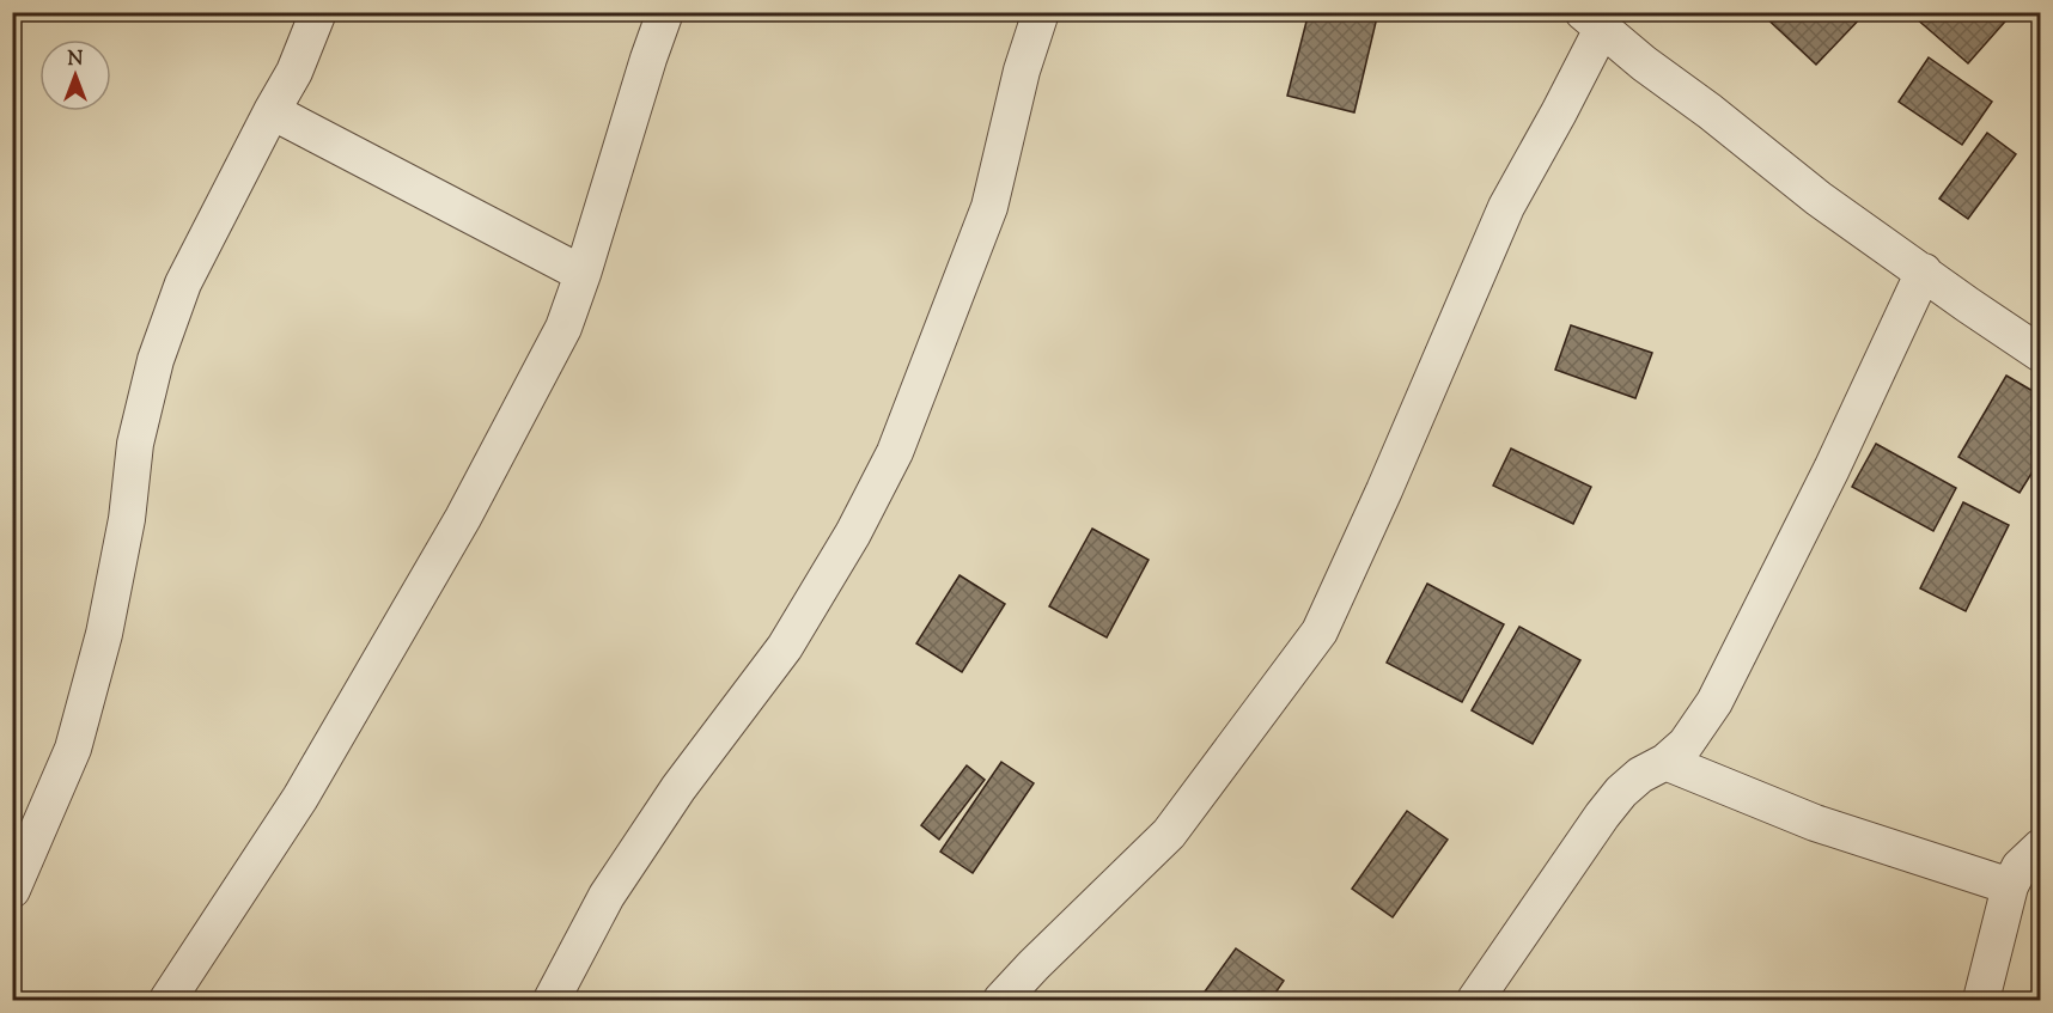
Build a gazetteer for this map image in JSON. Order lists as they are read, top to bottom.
{
  "north": "top"
}
